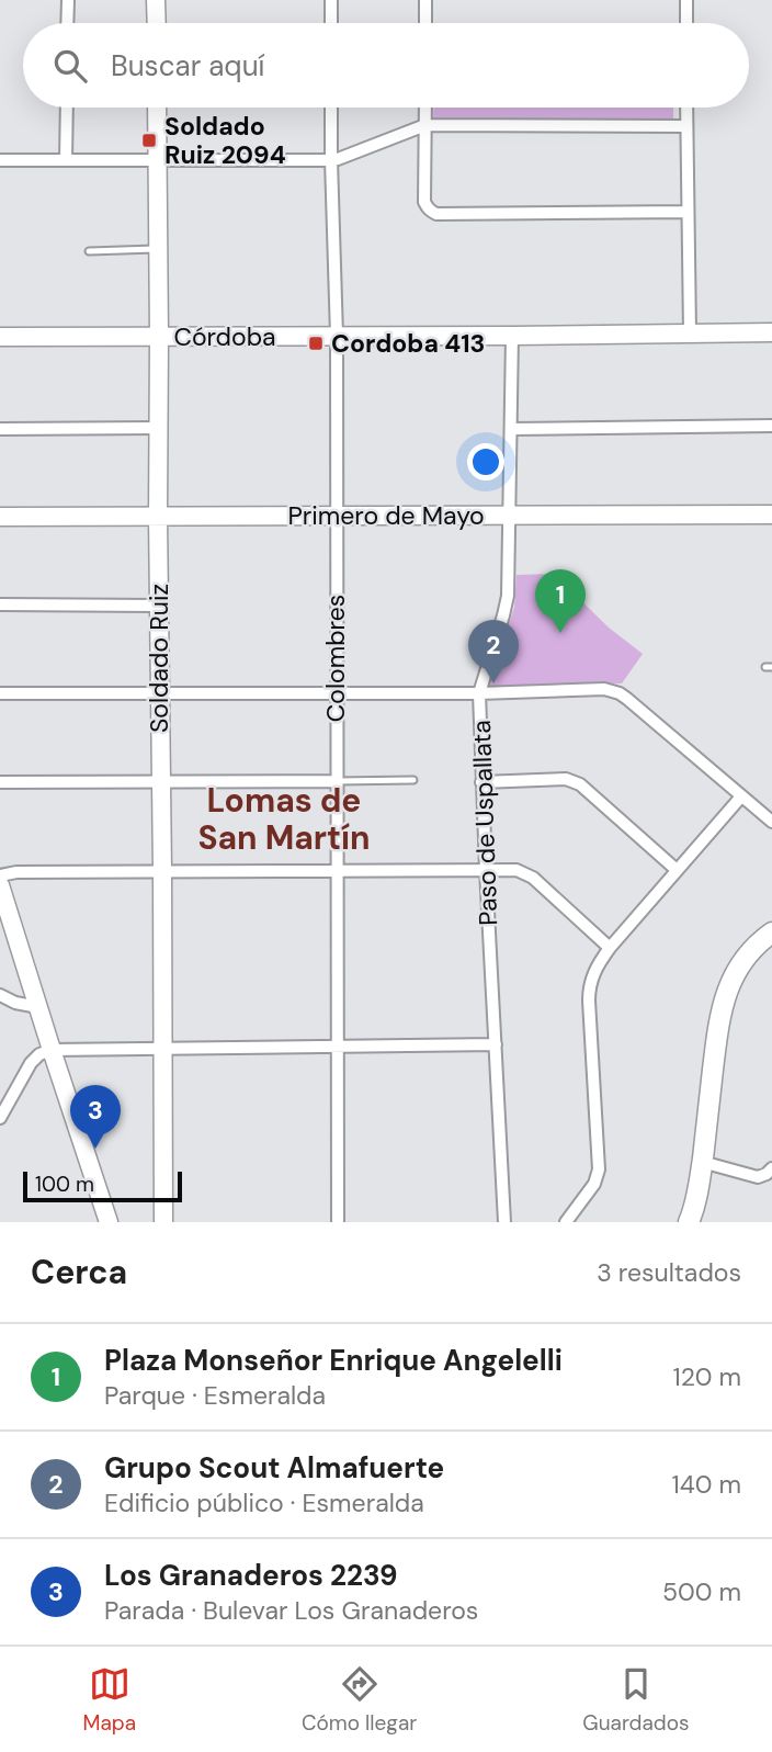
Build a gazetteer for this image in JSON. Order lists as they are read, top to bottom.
{
  "streets": {
    "main road": ["Córdoba", "Primero de Mayo", "Soldado Ruiz"],
    "street": ["Colombres", "Paso de Uspallata"]
  },
  "crossings": [
    ["Córdoba", "Soldado Ruiz"],
    ["Córdoba", "Colombres"],
    ["Córdoba", "Paso de Uspallata"],
    ["Primero de Mayo", "Soldado Ruiz"],
    ["Primero de Mayo", "Colombres"],
    ["Primero de Mayo", "Paso de Uspallata"]
  ],
  "districts": ["Lomas de San Martín"],
  "places": {
    "transit": ["Soldado Ruiz 2094", "Cordoba 413"]
  },
  "scale_bar": "100 m",
  "page": {
    "search": "Buscar aquí",
    "pins": ["1", "2", "3"],
    "scale": "100 m",
    "heading": ["Cerca", "3 resultados"],
    "list": [
      {
        "mark": "1",
        "name": "Plaza Monseñor Enrique Angelelli",
        "note": "Parque · Esmeralda",
        "value": "120 m"
      },
      {
        "mark": "2",
        "name": "Grupo Scout Almafuerte",
        "note": "Edificio público · Esmeralda",
        "value": "140 m"
      },
      {
        "mark": "3",
        "name": "Los Granaderos 2239",
        "note": "Parada · Bulevar Los Granaderos",
        "value": "500 m"
      }
    ],
    "nav": ["Mapa", "Cómo llegar", "Guardados"]
  }
}
